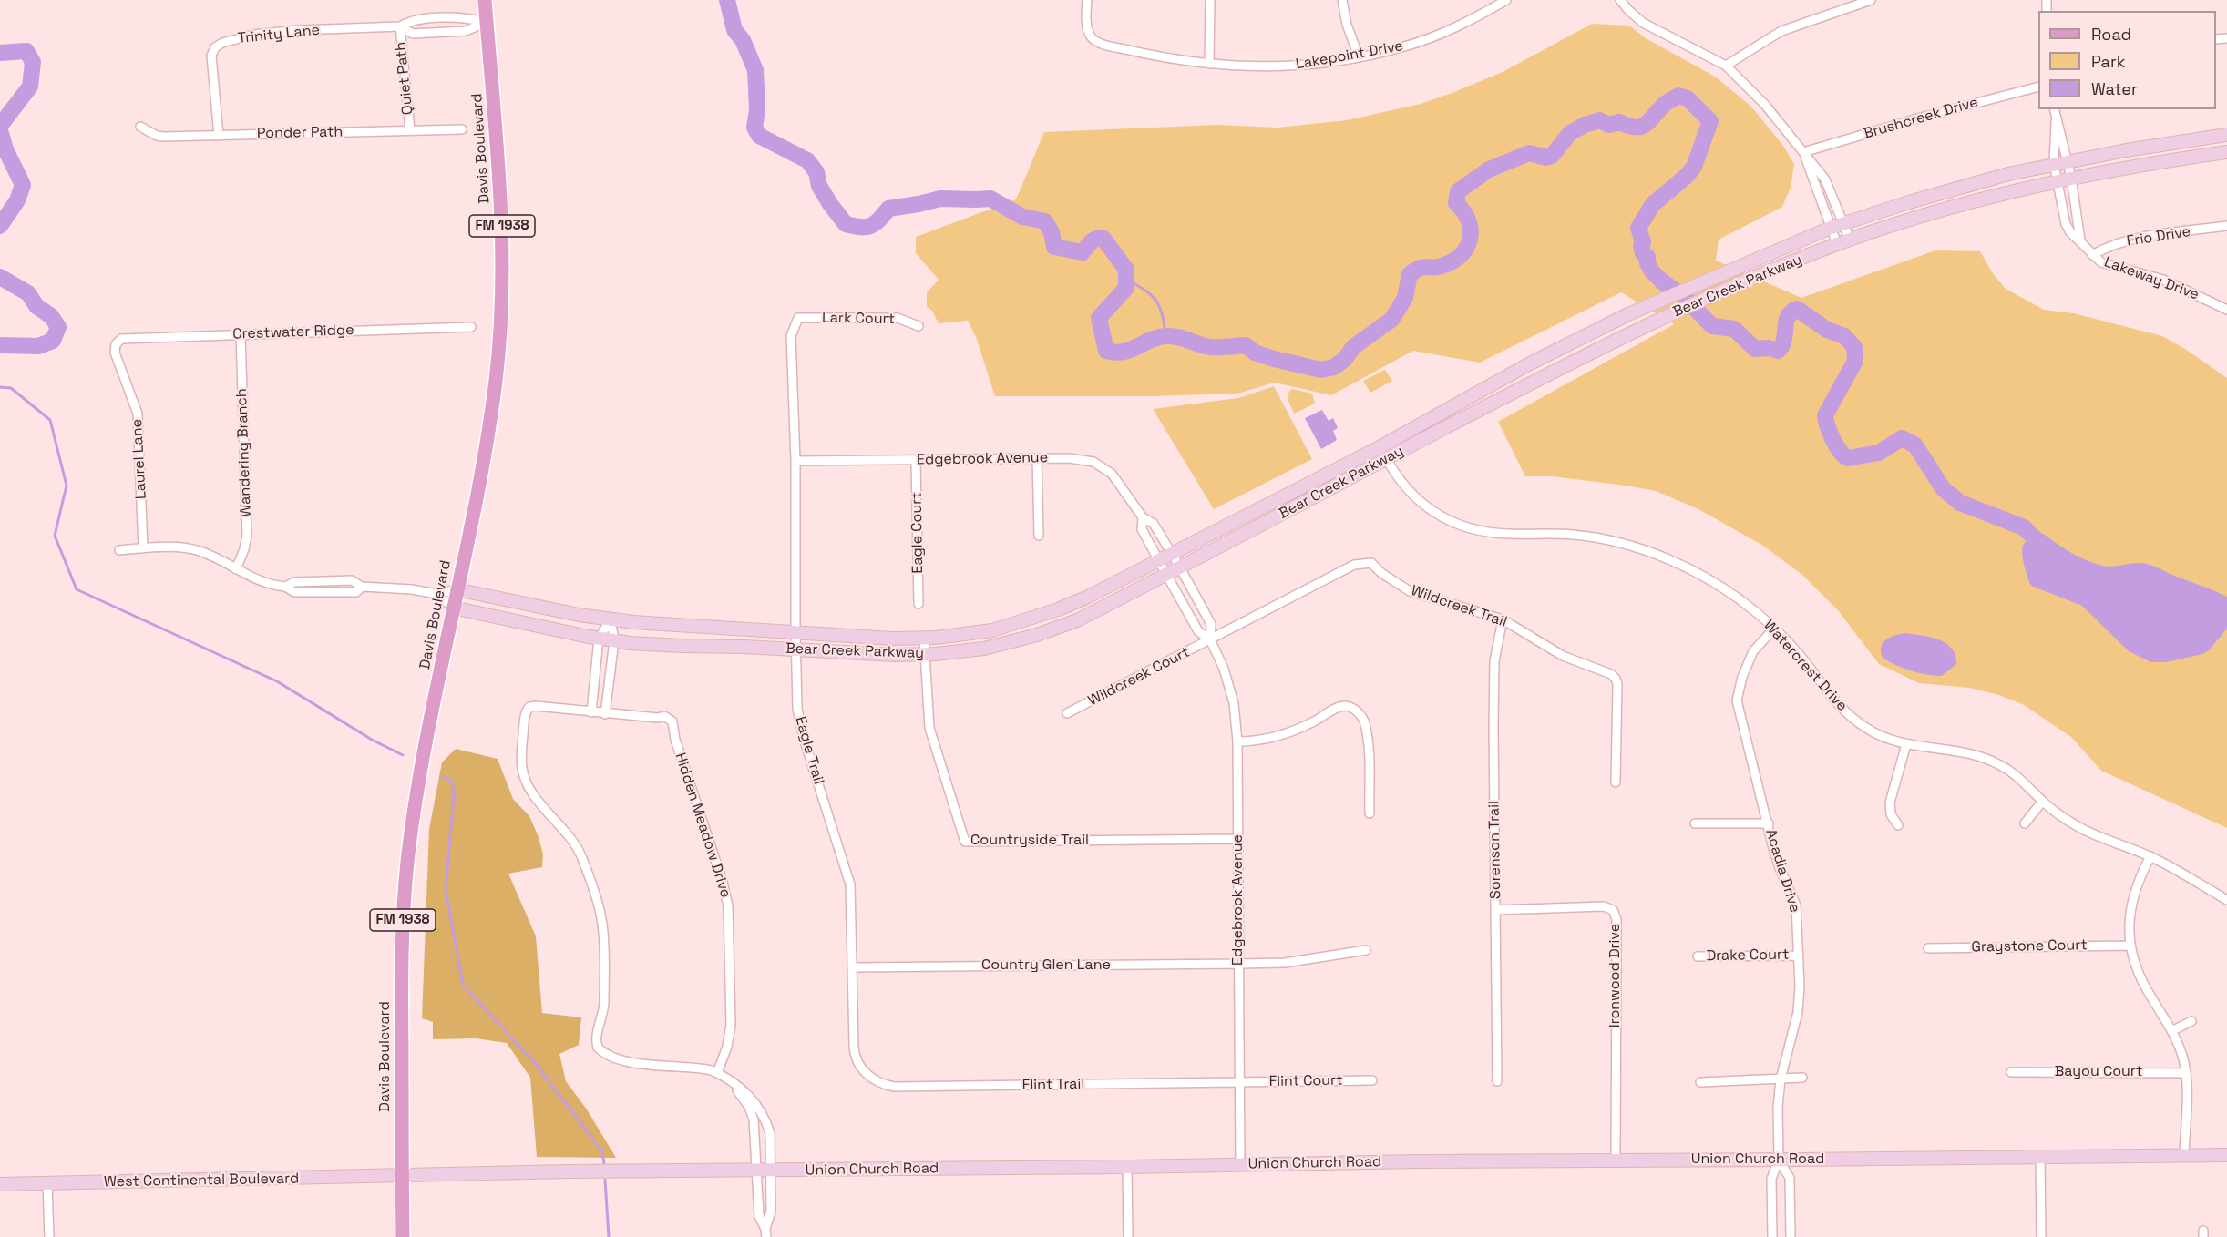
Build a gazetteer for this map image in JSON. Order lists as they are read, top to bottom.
{
  "streets": {
    "main road": [
      "Davis Boulevard",
      "FM 1938",
      "Bear Creek Parkway",
      "Union Church Road",
      "West Continental Boulevard"
    ],
    "street": [
      "Trinity Lane",
      "Lakepoint Drive",
      "Quiet Path",
      "Brushcreek Drive",
      "Ponder Path",
      "Frio Drive",
      "Lakeway Drive",
      "Lark Court",
      "Crestwater Ridge",
      "Wandering Branch",
      "Laurel Lane",
      "Edgebrook Avenue",
      "Eagle Court",
      "Wildcreek Trail",
      "Watercrest Drive",
      "Wildcreek Court",
      "Eagle Trail",
      "Hidden Meadow Drive",
      "Countryside Trail",
      "Sorenson Trail",
      "Acadia Drive",
      "Graystone Court",
      "Drake Court",
      "Country Glen Lane",
      "Ironwood Drive",
      "Bayou Court",
      "Flint Court",
      "Flint Trail"
    ]
  },
  "crossings": [
    ["Trinity Lane", "Quiet Path"],
    ["Trinity Lane", "Ponder Path"],
    ["Trinity Lane", "Davis Boulevard"],
    ["Quiet Path", "Ponder Path"],
    ["Davis Boulevard", "Bear Creek Parkway"],
    ["Davis Boulevard", "Union Church Road"],
    ["Davis Boulevard", "West Continental Boulevard"],
    ["Frio Drive", "Lakeway Drive"],
    ["Lakeway Drive", "Bear Creek Parkway"],
    ["Bear Creek Parkway", "Wandering Branch"],
    ["Bear Creek Parkway", "Laurel Lane"],
    ["Bear Creek Parkway", "Edgebrook Avenue"],
    ["Bear Creek Parkway", "Watercrest Drive"],
    ["Bear Creek Parkway", "Eagle Trail"],
    ["Bear Creek Parkway", "Countryside Trail"],
    ["Lark Court", "Eagle Trail"],
    ["Crestwater Ridge", "Wandering Branch"],
    ["Crestwater Ridge", "Laurel Lane"],
    ["Edgebrook Avenue", "Eagle Court"],
    ["Edgebrook Avenue", "Wildcreek Trail"],
    ["Edgebrook Avenue", "Wildcreek Court"],
    ["Edgebrook Avenue", "Eagle Trail"],
    ["Edgebrook Avenue", "Countryside Trail"],
    ["Edgebrook Avenue", "Country Glen Lane"],
    ["Edgebrook Avenue", "Flint Court"],
    ["Edgebrook Avenue", "Flint Trail"],
    ["Edgebrook Avenue", "Union Church Road"],
    ["Wildcreek Trail", "Wildcreek Court"],
    ["Wildcreek Trail", "Sorenson Trail"],
    ["Watercrest Drive", "Acadia Drive"],
    ["Eagle Trail", "Country Glen Lane"],
    ["Eagle Trail", "Flint Trail"],
    ["Sorenson Trail", "Ironwood Drive"],
    ["Acadia Drive", "Drake Court"],
    ["Acadia Drive", "Union Church Road"],
    ["Ironwood Drive", "Union Church Road"],
    ["Flint Court", "Flint Trail"],
    ["Union Church Road", "West Continental Boulevard"]
  ],
  "legend": ["Road", "Park", "Water"]
}
